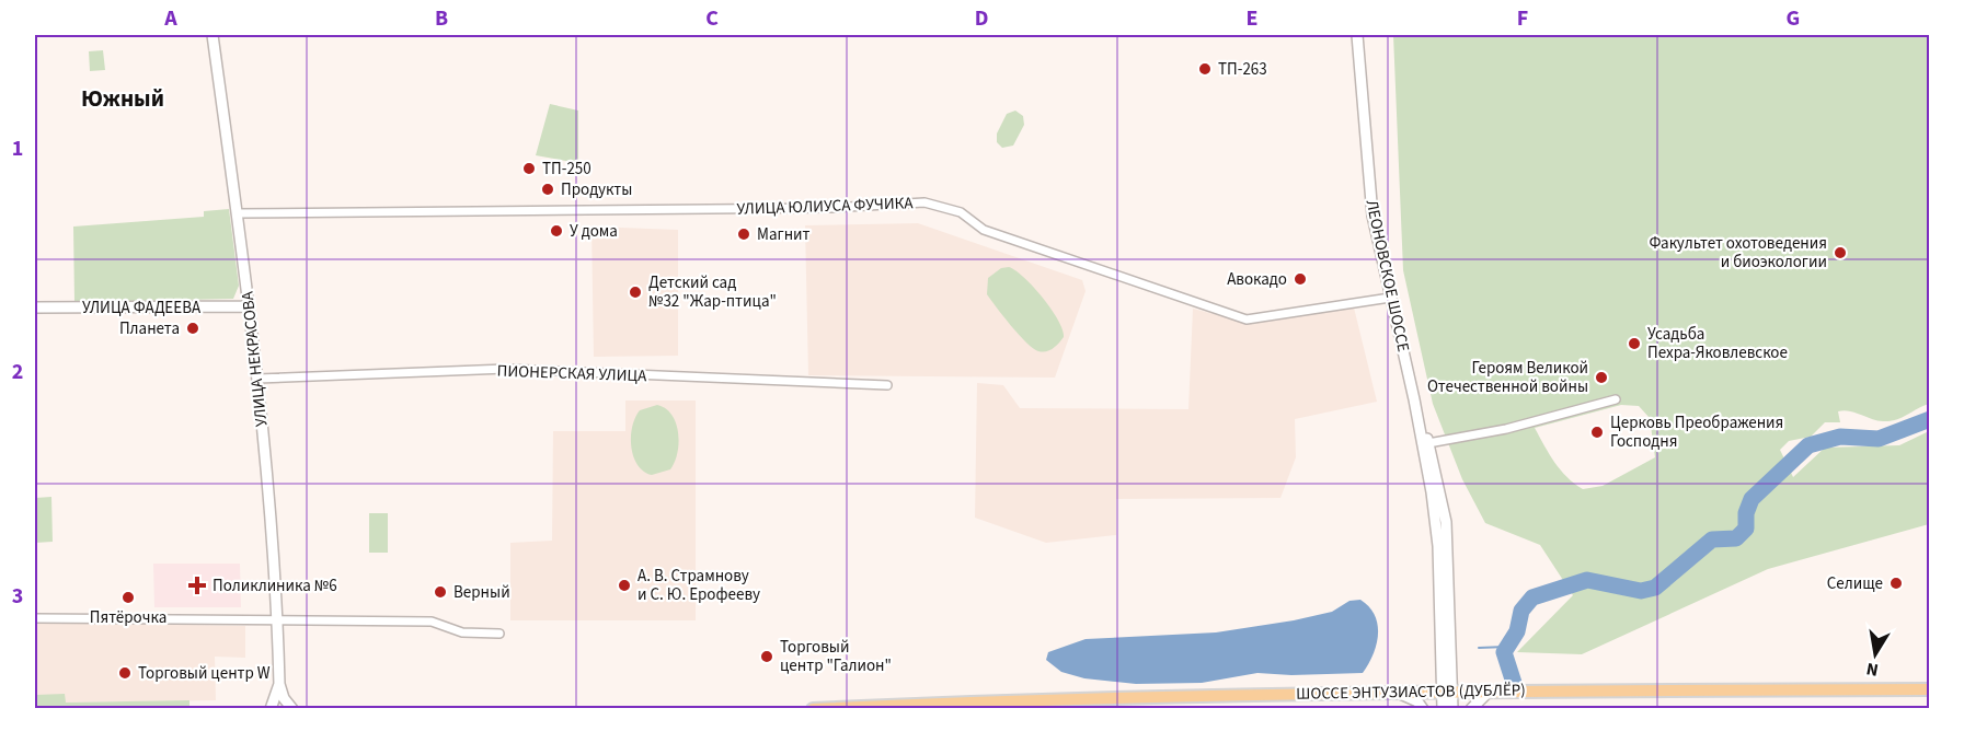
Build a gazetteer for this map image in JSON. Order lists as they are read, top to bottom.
{
  "streets": {
    "main road": [
      "ЛЕОНОВСКОЕ ШОССЕ",
      "УЛИЦА ФАДЕЕВА",
      "УЛИЦА НЕКРАСОВА",
      "ШОССЕ ЭНТУЗИАСТОВ (ДУБЛЁР)"
    ],
    "street": ["УЛИЦА ЮЛИУСА ФУЧИКА", "ПИОНЕРСКАЯ УЛИЦА"]
  },
  "crossings": [
    ["УЛИЦА ЮЛИУСА ФУЧИКА", "ЛЕОНОВСКОЕ ШОССЕ"],
    ["УЛИЦА ЮЛИУСА ФУЧИКА", "УЛИЦА НЕКРАСОВА"],
    ["ЛЕОНОВСКОЕ ШОССЕ", "ШОССЕ ЭНТУЗИАСТОВ (ДУБЛЁР)"],
    ["УЛИЦА ФАДЕЕВА", "УЛИЦА НЕКРАСОВА"],
    ["УЛИЦА НЕКРАСОВА", "ПИОНЕРСКАЯ УЛИЦА"]
  ],
  "districts": ["Южный"],
  "places": {
    "other": [
      "ТП-263",
      "ТП-250",
      "Продукты",
      "У дома",
      "Магнит",
      "Факультет охотоведения и биоэкологии",
      "Авокадо",
      "Детский сад №32 \"Жар-птица\"",
      "Планета",
      "Усадьба Пехра-Яковлевское",
      "Героям Великой Отечественной войны",
      "Церковь Преображения Господня",
      "Селище",
      "А. В. Страмнову и С. Ю. Ерофееву",
      "Верный",
      "Пятёрочка",
      "Торговый центр \"Галион\"",
      "Торговый центр W"
    ],
    "health": ["Поликлиника №6"]
  },
  "north": "bottom",
  "grid": {
    "columns": [
      "A",
      "B",
      "C",
      "D",
      "E",
      "F",
      "G"
    ],
    "rows": ["1", "2", "3"]
  }
}
